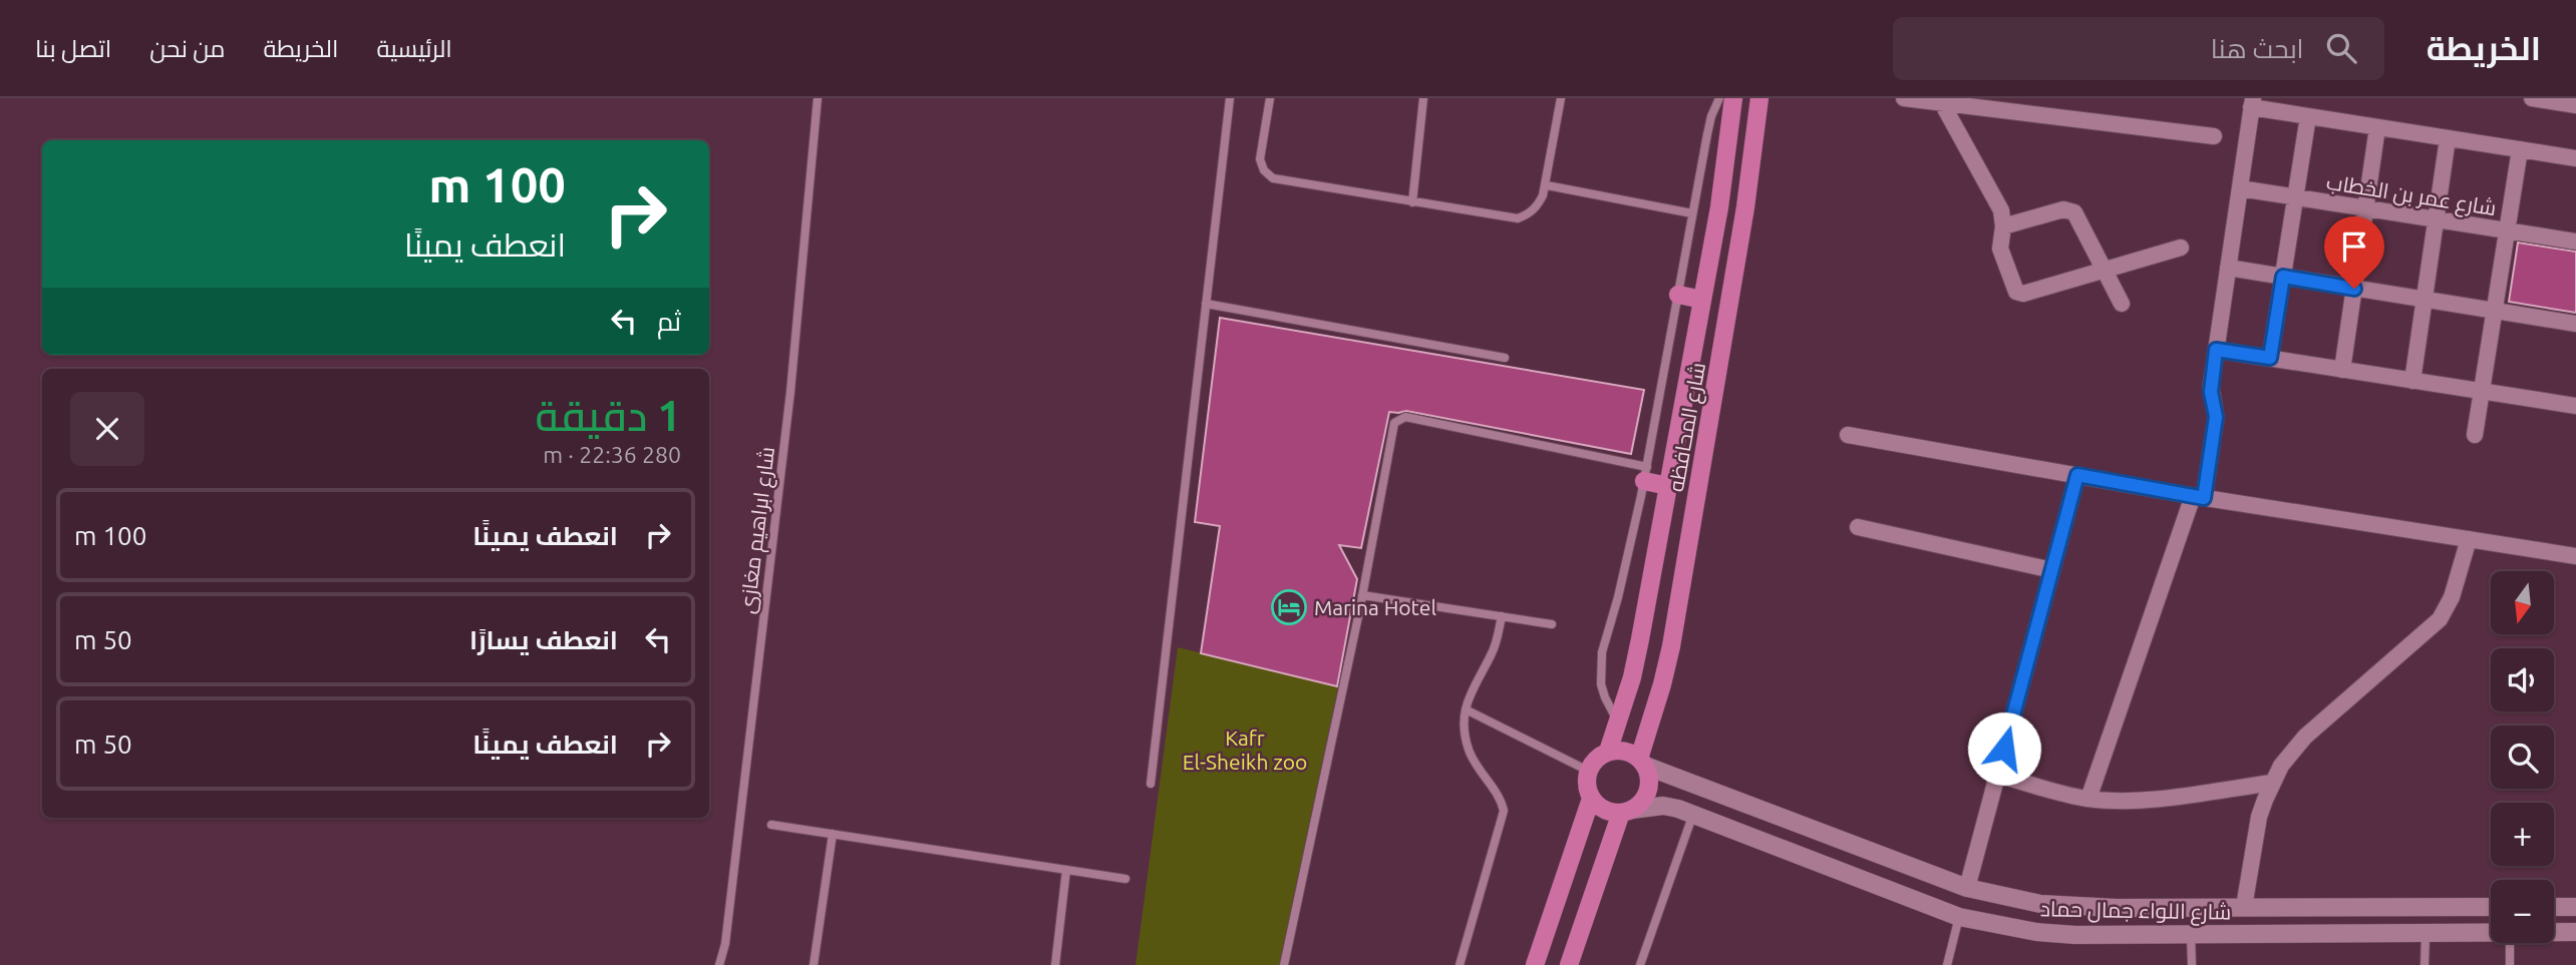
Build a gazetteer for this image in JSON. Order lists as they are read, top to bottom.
{
  "streets": {
    "main road": ["شارع المحافظه", "شارع اللواء جمال حماد"],
    "street": ["شارع عمر بن الخطاب"],
    "lane": ["شارع ابراهيم مغازى"]
  },
  "crossings": [
    ["شارع المحافظه", "شارع اللواء جمال حماد"]
  ],
  "parks": ["Kafr El-Sheikh zoo"],
  "places": {
    "hotel": ["Marina Hotel"]
  },
  "north": "bottom",
  "page": {
    "header": "الخريطة",
    "search": "ابحث هنا",
    "nav": [
      "الرئيسية",
      "الخريطة",
      "من نحن",
      "اتصل بنا"
    ],
    "turn": ["100 m", "انعطف يمينًا"],
    "then": "ثم",
    "heading": ["1 دقيقة", "280 m · 22:36"],
    "list": [
      {
        "name": "انعطف يمينًا",
        "value": "100 m"
      },
      {
        "name": "انعطف يسارًا",
        "value": "50 m"
      },
      {
        "name": "انعطف يمينًا",
        "value": "50 m"
      }
    ],
    "map_buttons": ["+", "−"]
  }
}
